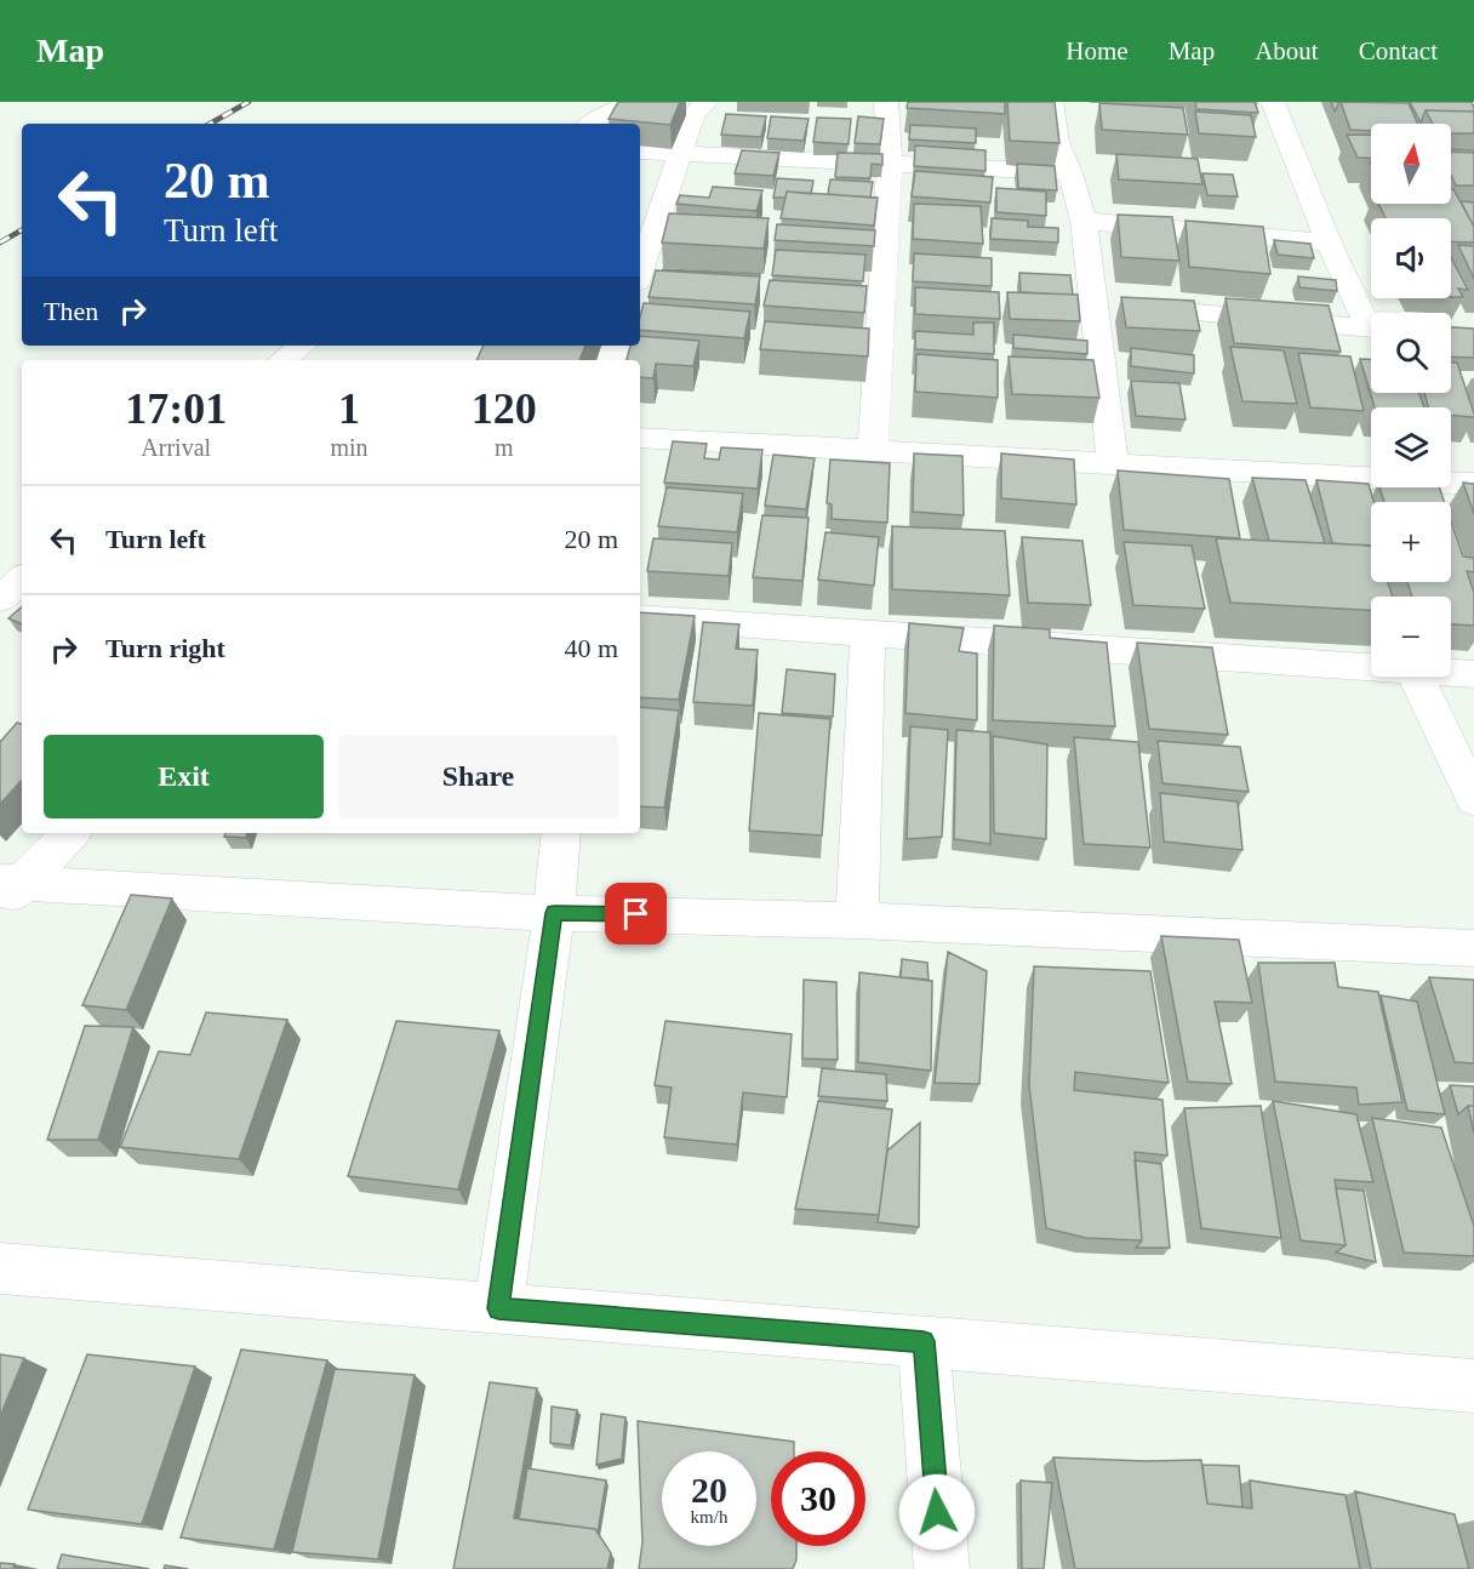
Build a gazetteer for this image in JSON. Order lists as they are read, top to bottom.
{
  "north": "top",
  "page": {
    "header": "Map",
    "nav": [
      "Home",
      "Map",
      "About",
      "Contact"
    ],
    "map_buttons": ["+", "−"],
    "turn": ["20 m", "Turn left"],
    "then": "Then",
    "eta": [
      "17:01",
      "Arrival",
      "1",
      "min",
      "120",
      "m"
    ],
    "list": [
      {
        "name": "Turn left",
        "value": "20 m"
      },
      {
        "name": "Turn right",
        "value": "40 m"
      }
    ],
    "buttons": ["Exit", "Share"],
    "speed": "20 km/h",
    "limit": "30"
  }
}
